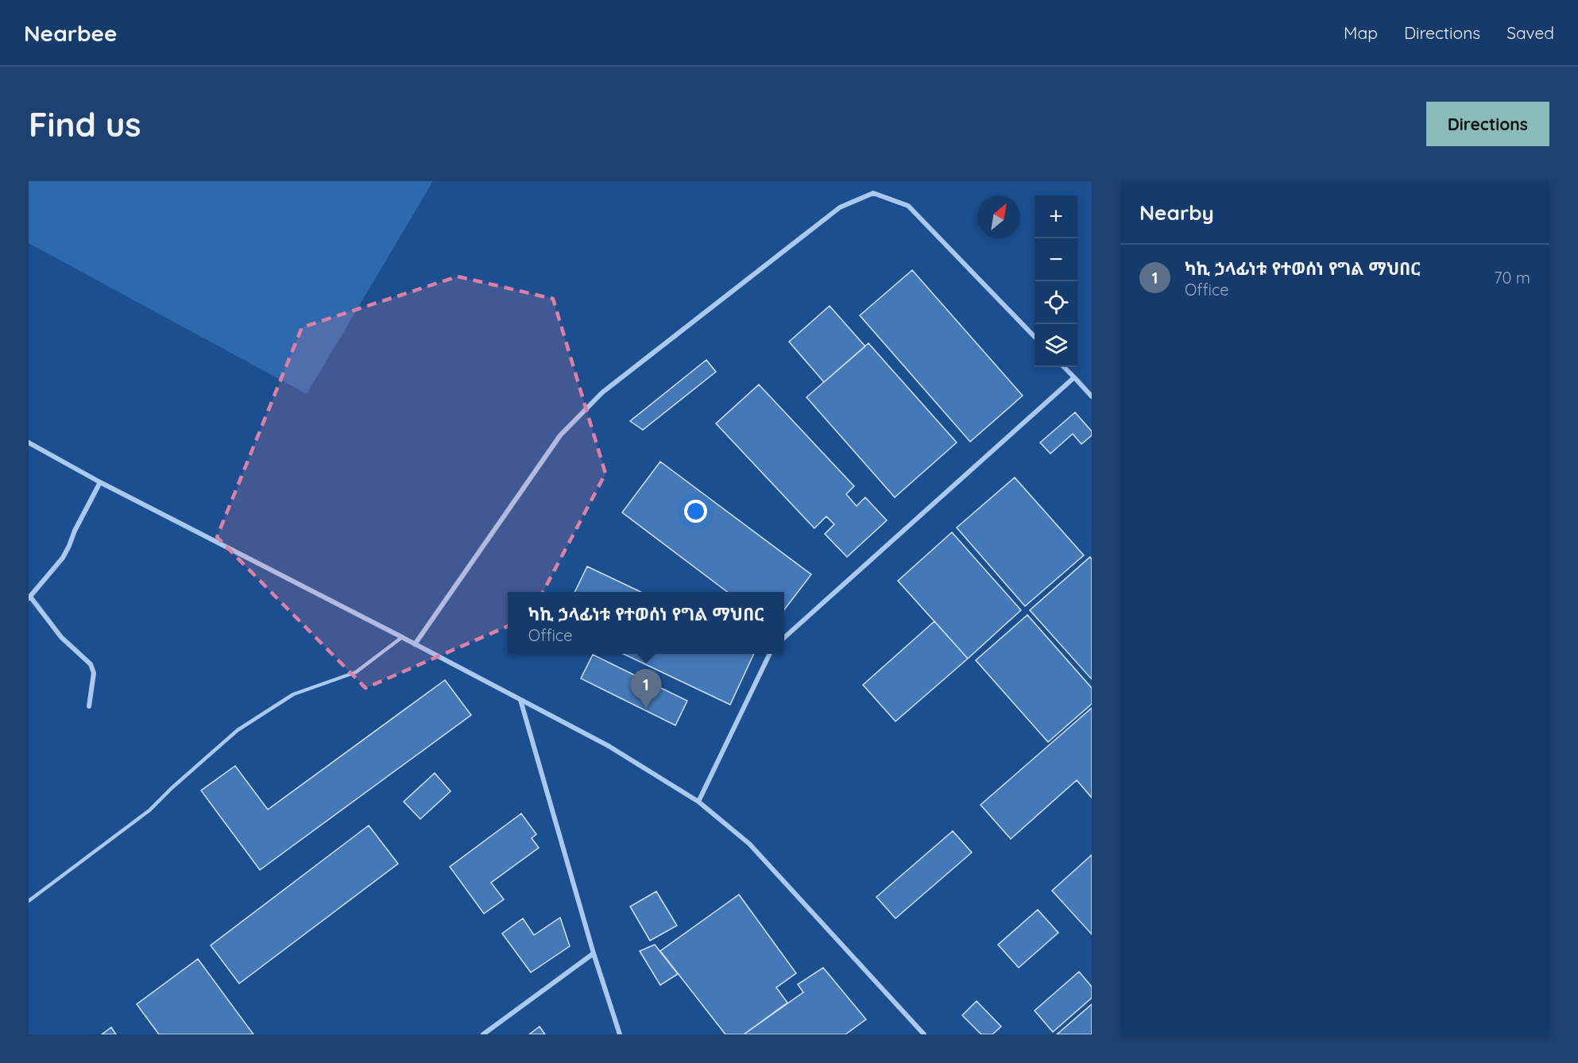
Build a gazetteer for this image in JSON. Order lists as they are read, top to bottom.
{
  "north": "top right",
  "page": {
    "header": "Nearbee",
    "nav": ["Map", "Directions", "Saved"],
    "buttons": "Directions",
    "title": "Find us",
    "heading": "Nearby",
    "map_buttons": ["+", "−"],
    "list": [
      {
        "mark": "1",
        "name": "ካኪ ኃላፊነቱ የተወሰነ የግል ማህበር",
        "note": "Office",
        "value": "70 m"
      }
    ],
    "popup": ["ካኪ ኃላፊነቱ የተወሰነ የግል ማህበር", "Office"],
    "pins": "1"
  }
}
